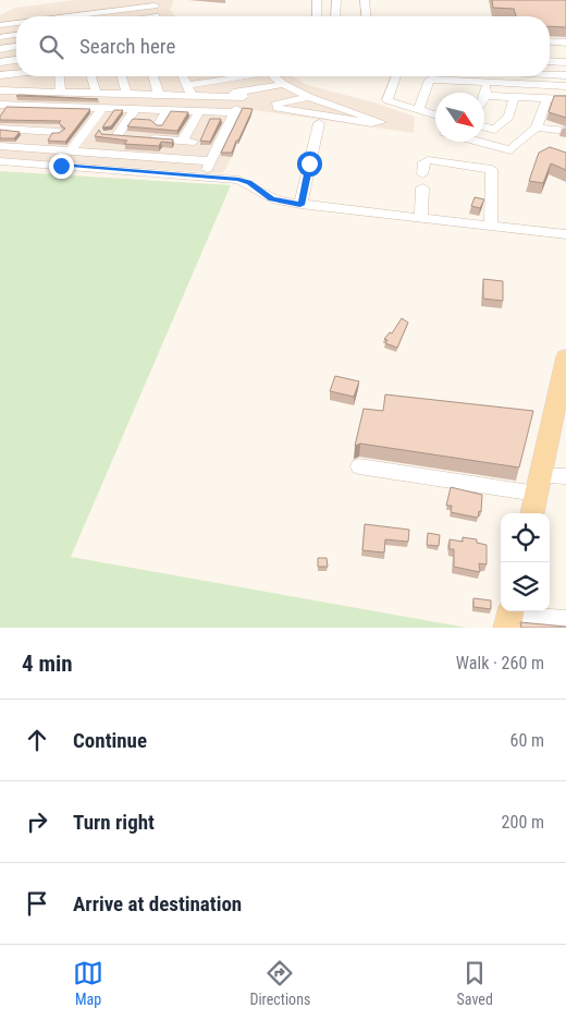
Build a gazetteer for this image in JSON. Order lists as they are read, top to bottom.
{
  "north": "bottom right",
  "page": {
    "search": "Search here",
    "heading": ["4 min", "Walk · 260 m"],
    "list": [
      ["Continue", "60 m"],
      ["Turn right", "200 m"],
      "Arrive at destination"
    ],
    "nav": ["Map", "Directions", "Saved"]
  }
}
